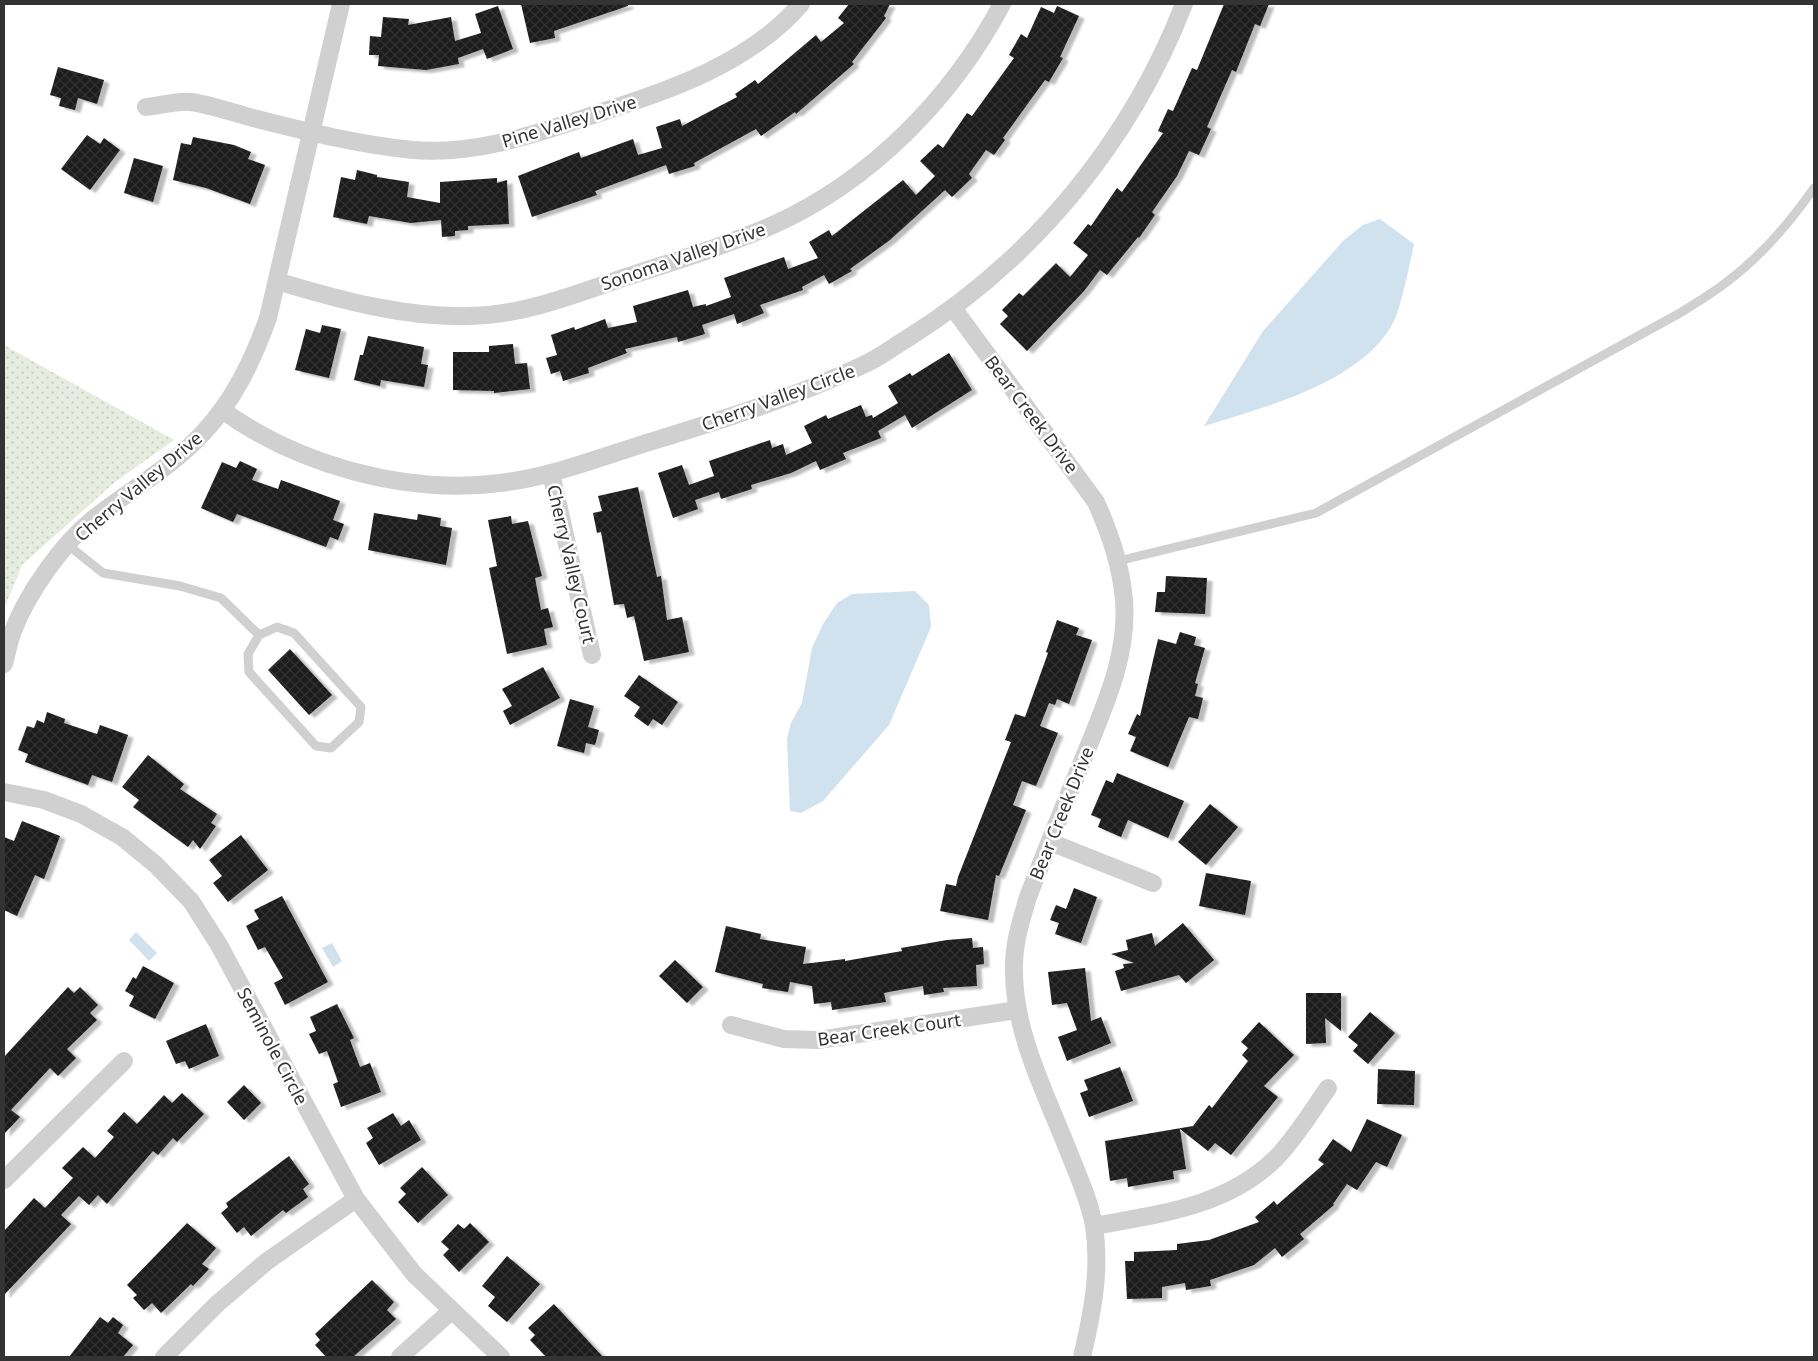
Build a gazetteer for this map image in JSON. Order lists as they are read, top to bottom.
{
  "streets": {
    "street": [
      "Pine Valley Drive",
      "Sonoma Valley Drive",
      "Cherry Valley Circle",
      "Bear Creek Drive",
      "Cherry Valley Drive",
      "Cherry Valley Court",
      "Bear Creek Court",
      "Seminole Circle"
    ]
  },
  "crossings": [
    ["Pine Valley Drive", "Cherry Valley Drive"],
    ["Sonoma Valley Drive", "Cherry Valley Drive"],
    ["Cherry Valley Circle", "Bear Creek Drive"],
    ["Cherry Valley Circle", "Cherry Valley Drive"],
    ["Cherry Valley Circle", "Cherry Valley Court"],
    ["Bear Creek Drive", "Bear Creek Court"]
  ]
}
